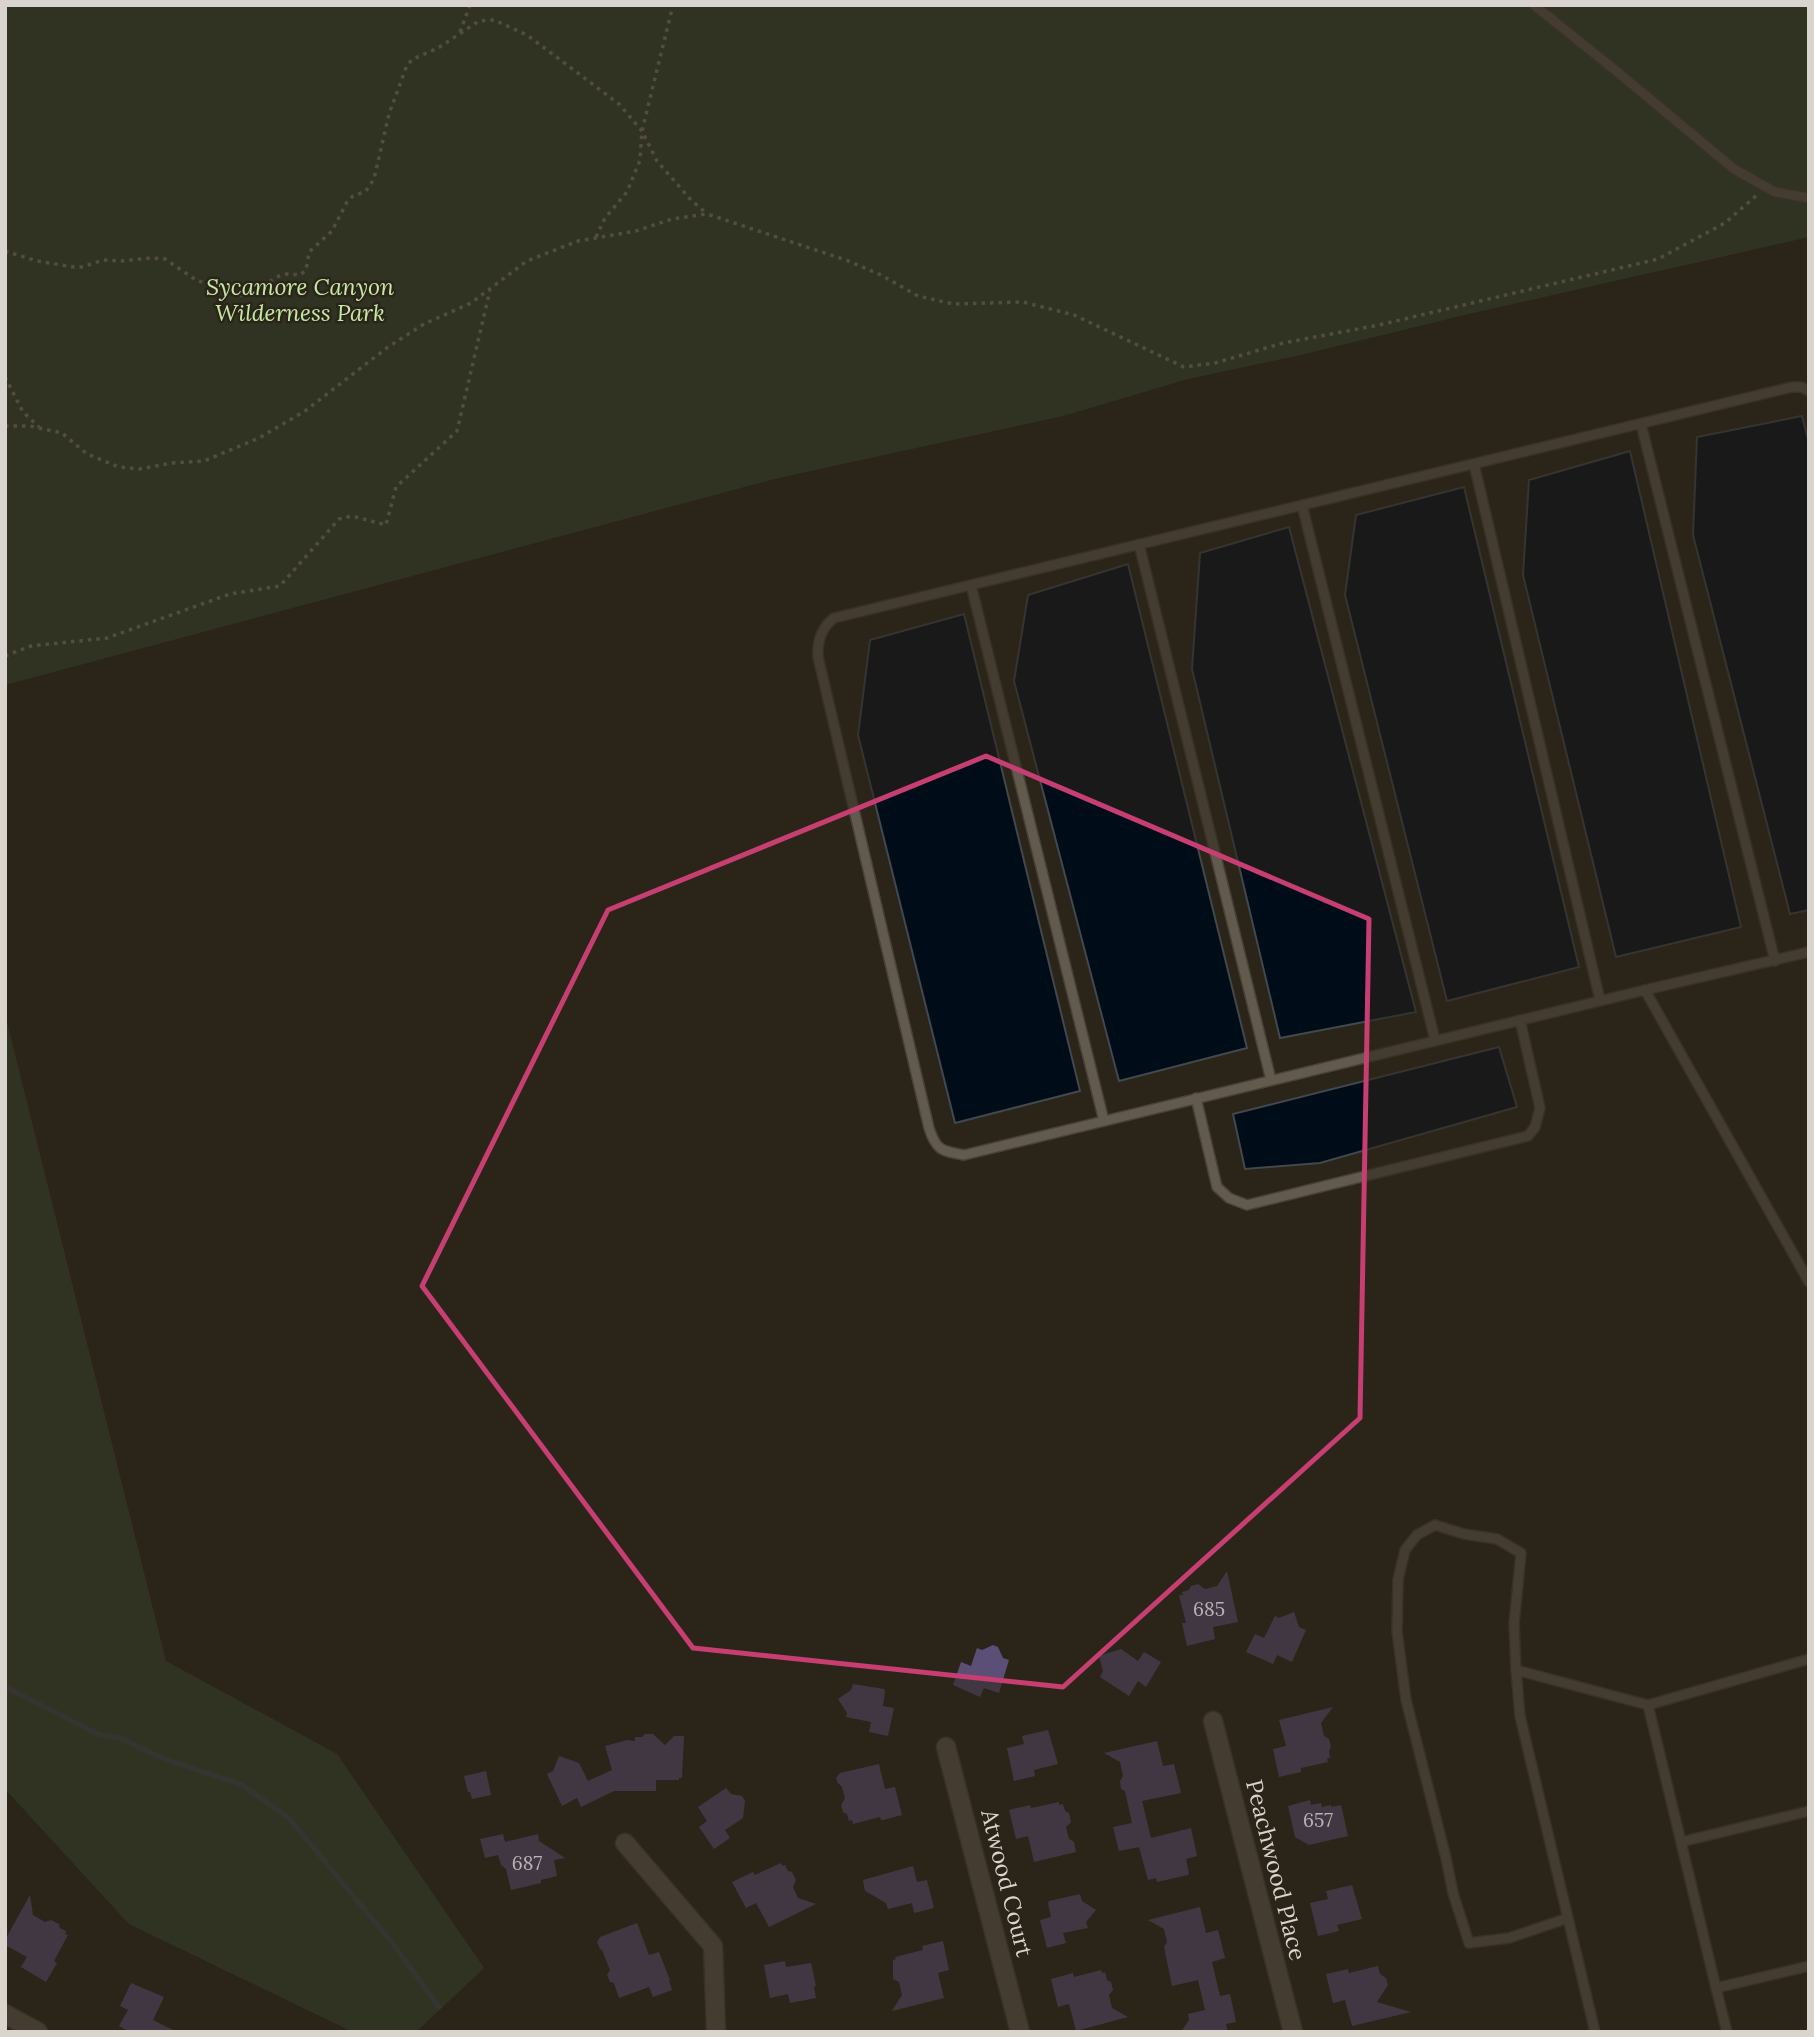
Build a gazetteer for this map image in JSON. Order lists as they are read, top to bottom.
{
  "streets": {
    "street": ["Peachwood Place", "Atwood Court"]
  },
  "parks": ["Sycamore Canyon Wilderness Park"],
  "house_numbers": ["685", "657", "687"]
}
